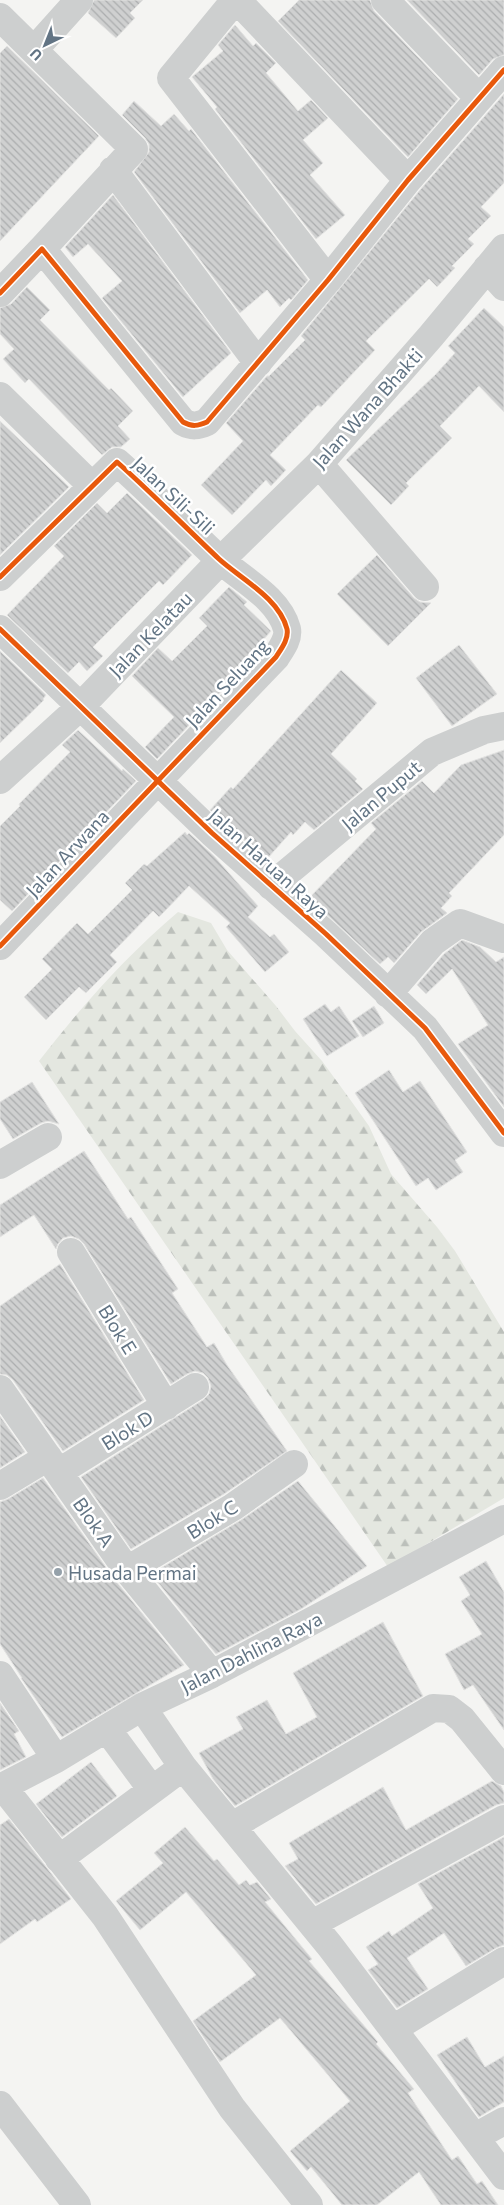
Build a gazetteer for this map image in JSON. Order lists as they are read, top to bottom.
{
  "streets": {
    "street": [
      "Jalan Wana Bhakti",
      "Jalan Sili-Sili",
      "Jalan Kelatau",
      "Jalan Seluang",
      "Jalan Puput",
      "Jalan Arwana",
      "Jalan Haruan Raya",
      "Blok E",
      "Blok D",
      "Blok C",
      "Blok A",
      "Jalan Dahlina Raya"
    ]
  },
  "crossings": [
    ["Jalan Wana Bhakti", "Jalan Sili-Sili"],
    ["Jalan Wana Bhakti", "Jalan Kelatau"],
    ["Jalan Wana Bhakti", "Jalan Seluang"],
    ["Jalan Sili-Sili", "Jalan Kelatau"],
    ["Jalan Sili-Sili", "Jalan Seluang"],
    ["Jalan Kelatau", "Jalan Seluang"],
    ["Jalan Kelatau", "Jalan Haruan Raya"],
    ["Jalan Seluang", "Jalan Arwana"],
    ["Jalan Seluang", "Jalan Haruan Raya"],
    ["Jalan Puput", "Jalan Haruan Raya"],
    ["Jalan Arwana", "Jalan Haruan Raya"],
    ["Blok E", "Blok D"],
    ["Blok D", "Blok A"],
    ["Blok C", "Blok A"],
    ["Blok A", "Jalan Dahlina Raya"]
  ],
  "places": ["Husada Permai"],
  "north": "bottom left"
}
